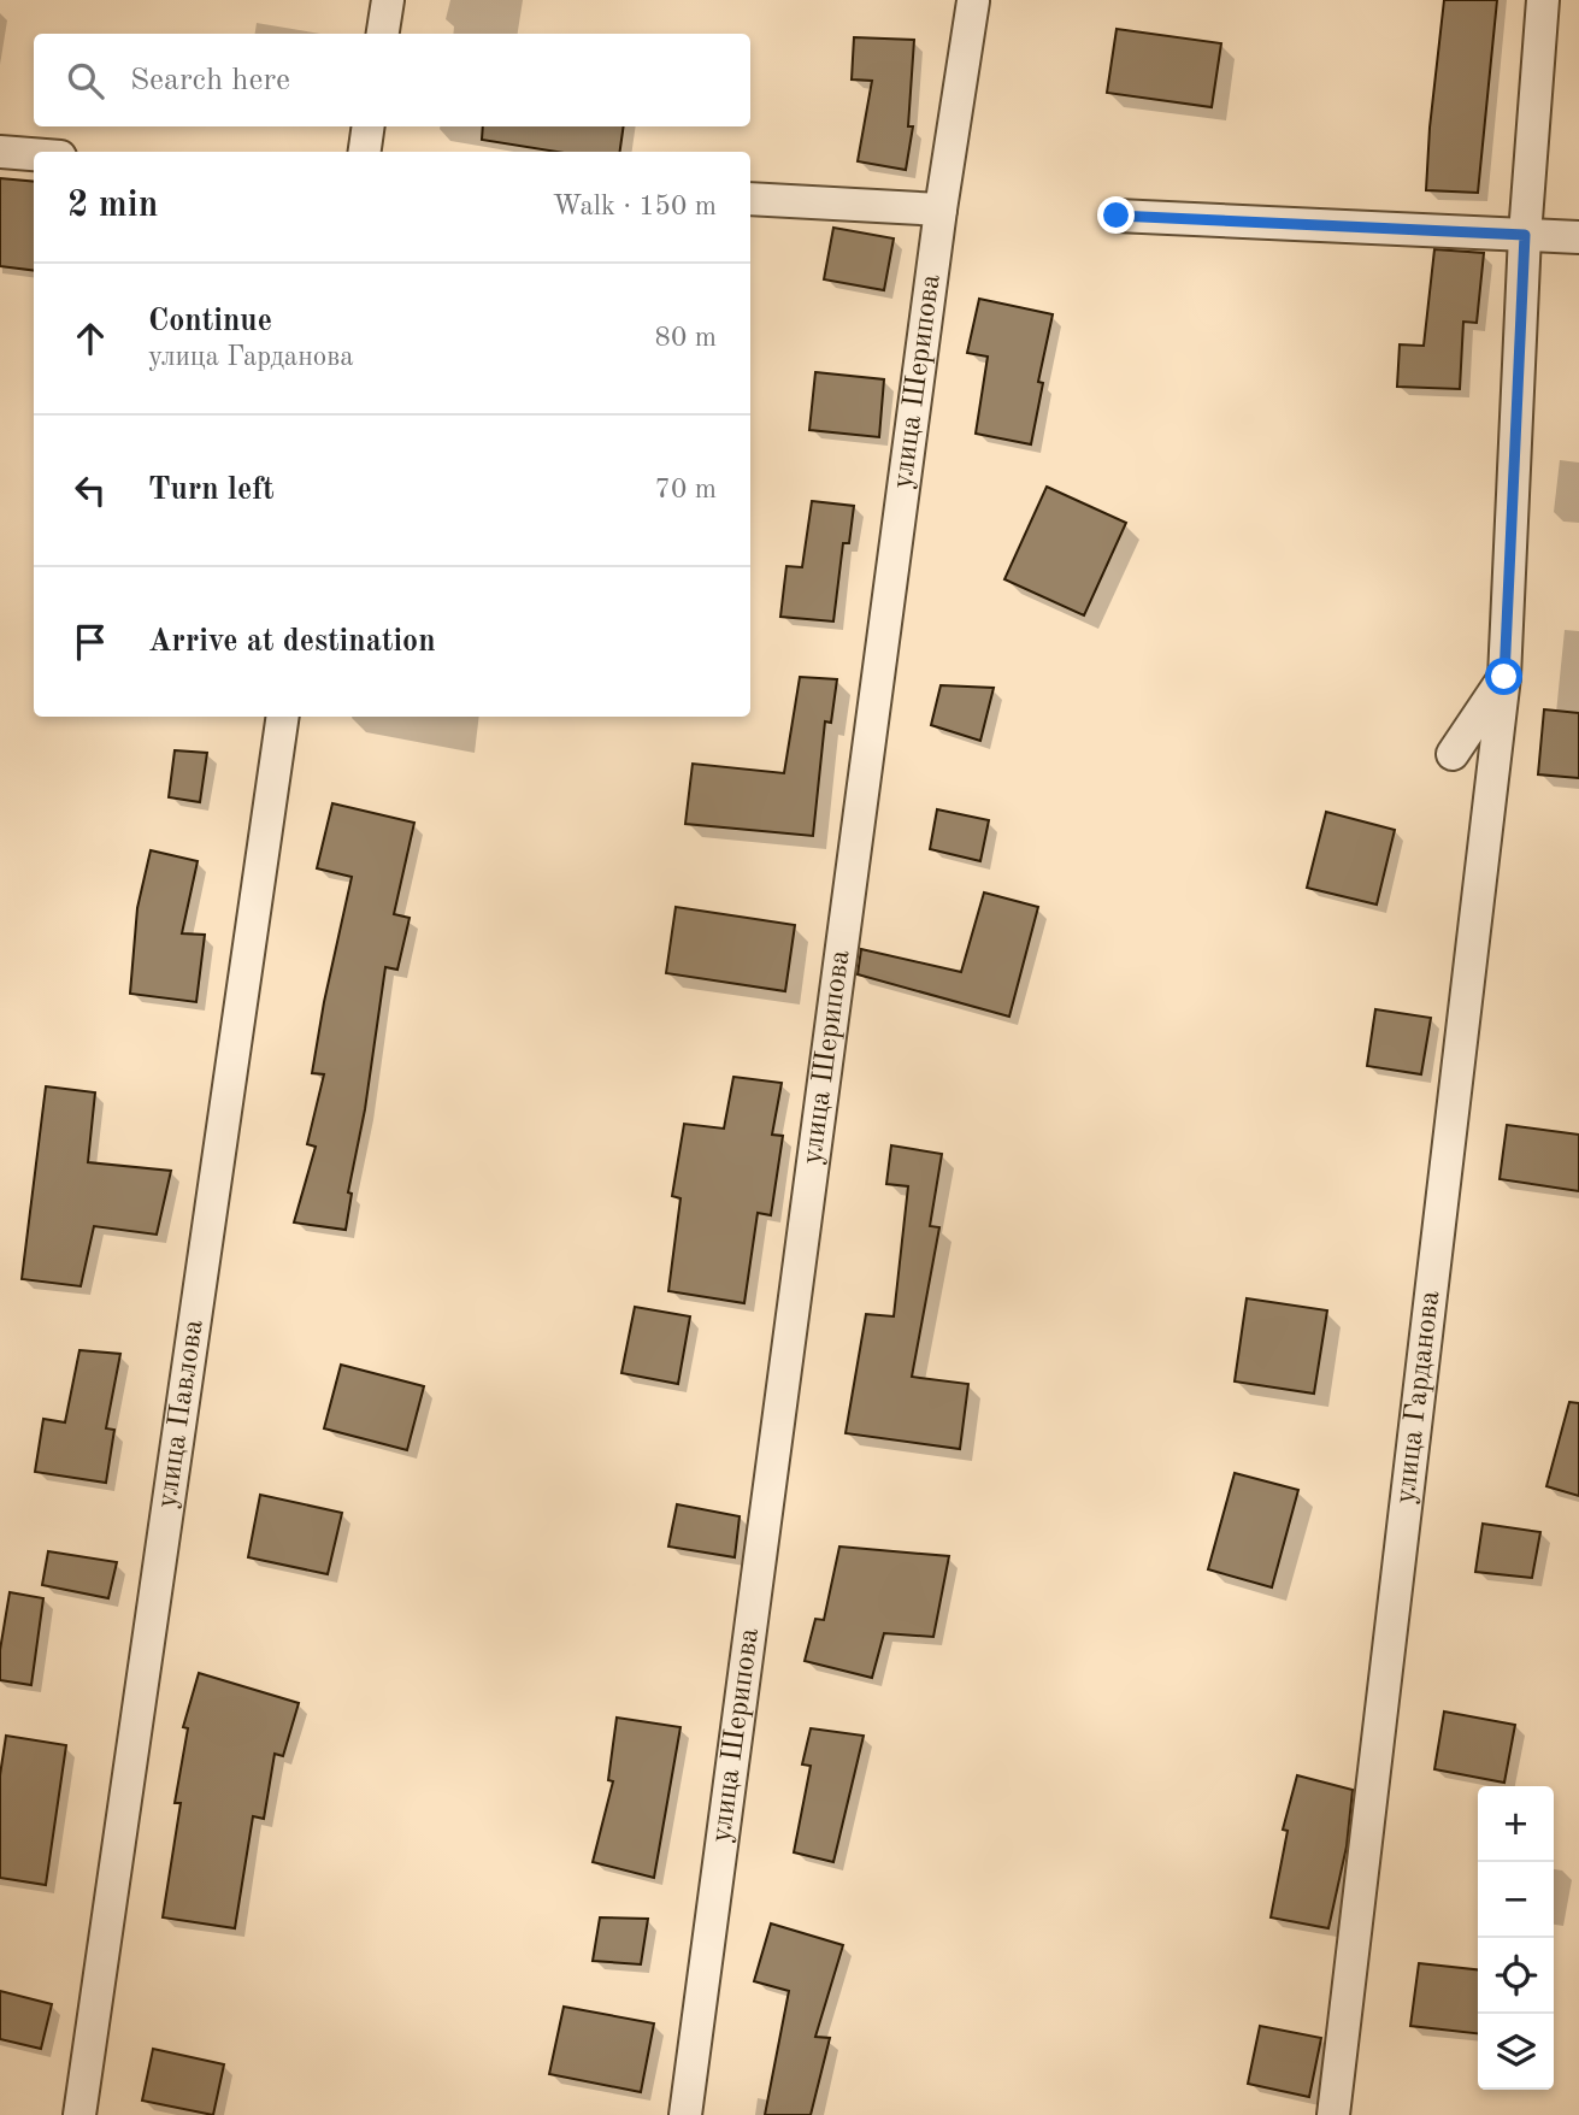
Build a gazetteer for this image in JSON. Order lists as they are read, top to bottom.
{
  "streets": {
    "street": ["улица Шерипова", "улица Гарданова", "улица Павлова"]
  },
  "page": {
    "search": "Search here",
    "heading": ["2 min", "Walk · 150 m"],
    "list": [
      ["Continue", "улица Гарданова", "80 m"],
      ["Turn left", "70 m"],
      "Arrive at destination"
    ],
    "map_buttons": ["+", "−"]
  }
}
